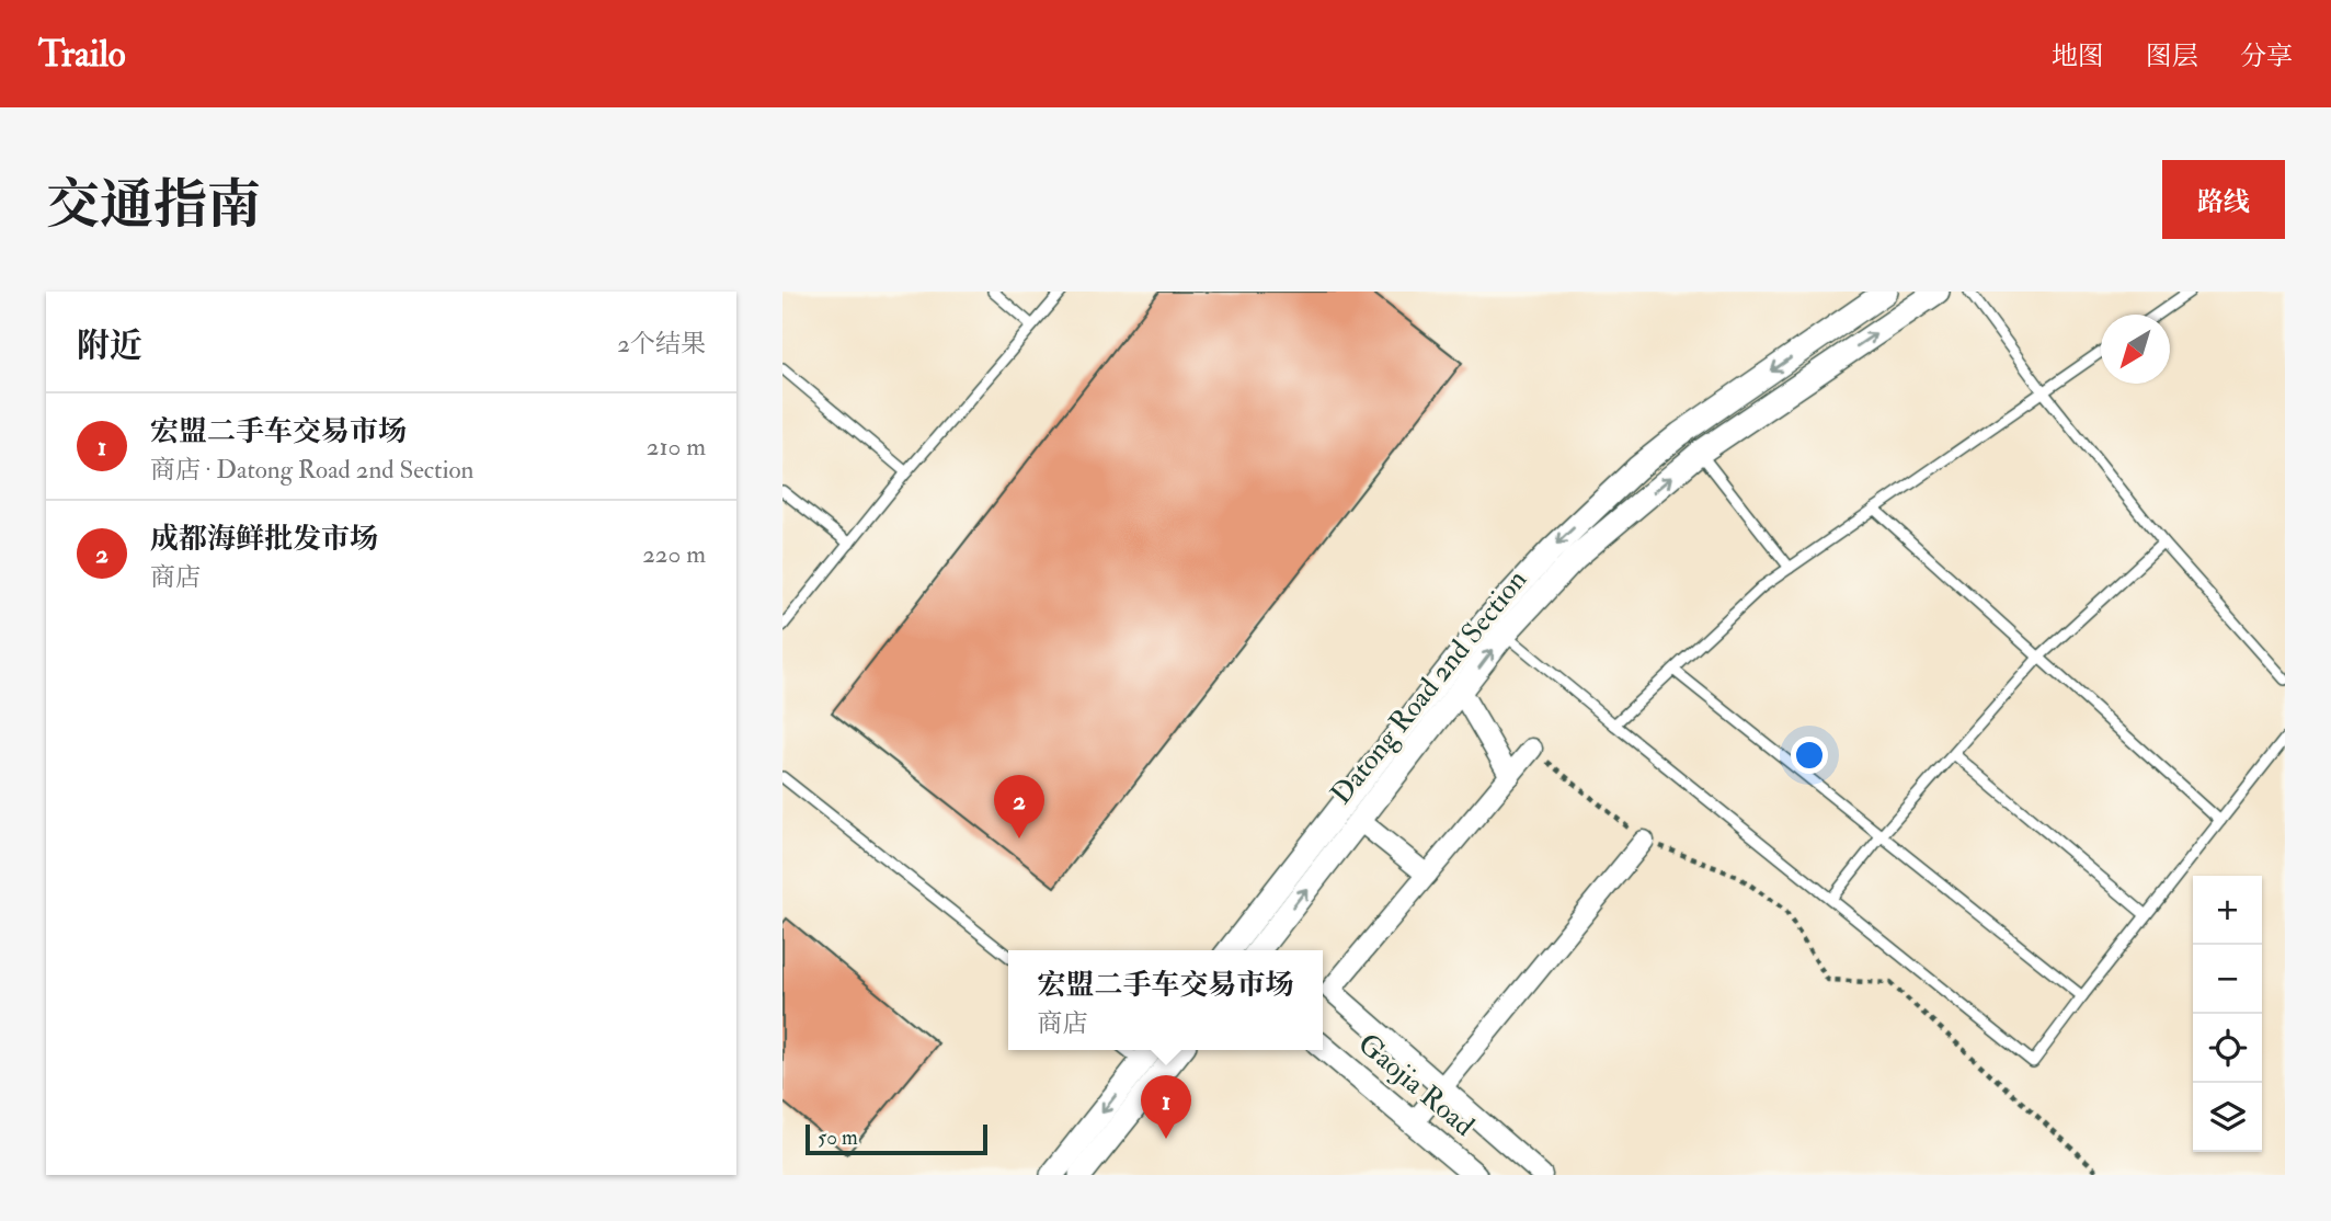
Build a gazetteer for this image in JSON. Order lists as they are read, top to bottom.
{
  "streets": {
    "street": ["Datong Road 2nd Section", "Gaojia Road"]
  },
  "scale_bar": "50 m",
  "north": "bottom left",
  "page": {
    "header": "Trailo",
    "nav": ["地图", "图层", "分享"],
    "buttons": "路线",
    "title": "交通指南",
    "heading": ["附近", "2个结果"],
    "list": [
      {
        "mark": "1",
        "name": "宏盟二手车交易市场",
        "note": "商店 · Datong Road 2nd Section",
        "value": "210 m"
      },
      {
        "mark": "2",
        "name": "成都海鲜批发市场",
        "note": "商店",
        "value": "220 m"
      }
    ],
    "pins": ["2", "1"],
    "map_buttons": ["+", "−"],
    "popup": ["宏盟二手车交易市场", "商店"],
    "scale": "50 m"
  }
}
